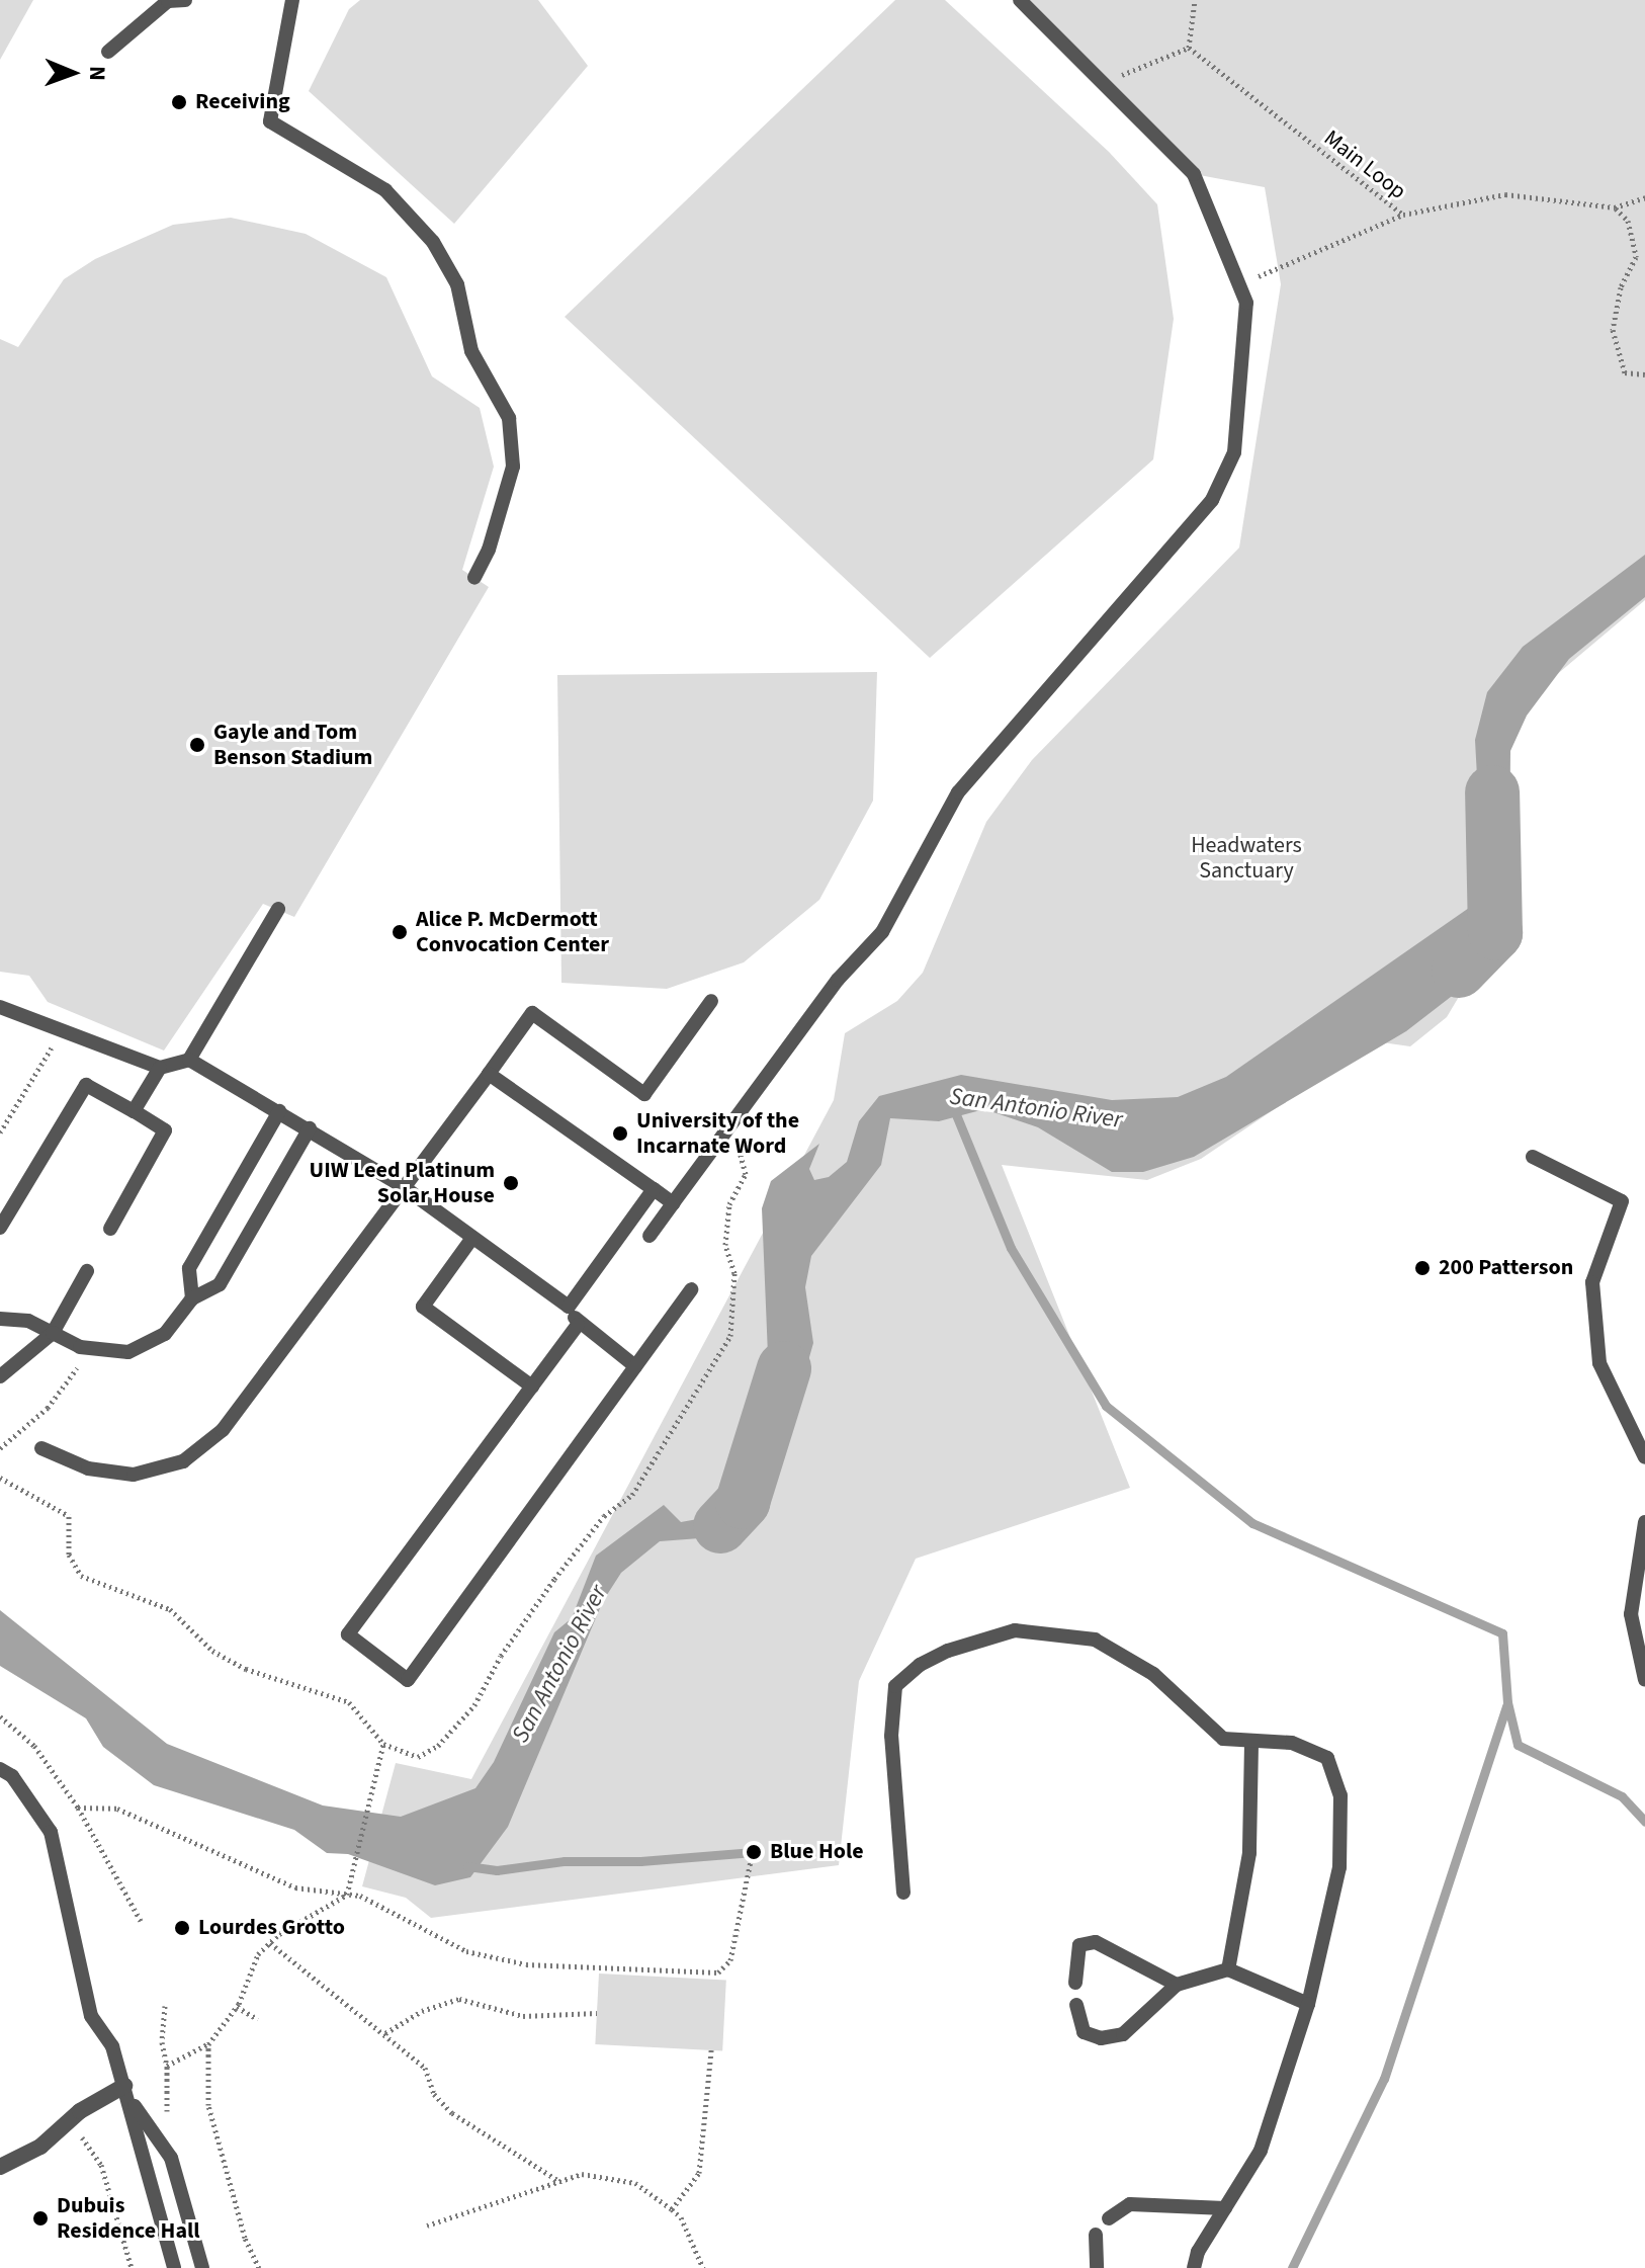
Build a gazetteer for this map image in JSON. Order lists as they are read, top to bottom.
{
  "streets": {
    "path": ["Main Loop"]
  },
  "water": ["San Antonio River"],
  "parks": ["Headwaters Sanctuary"],
  "places": [
    "Receiving",
    "Gayle and Tom Benson Stadium",
    "Alice P. McDermott Convocation Center",
    "University of the Incarnate Word",
    "UIW Leed Platinum Solar House",
    "200 Patterson",
    "Blue Hole",
    "Lourdes Grotto",
    "Dubuis Residence Hall"
  ],
  "north": "right"
}
